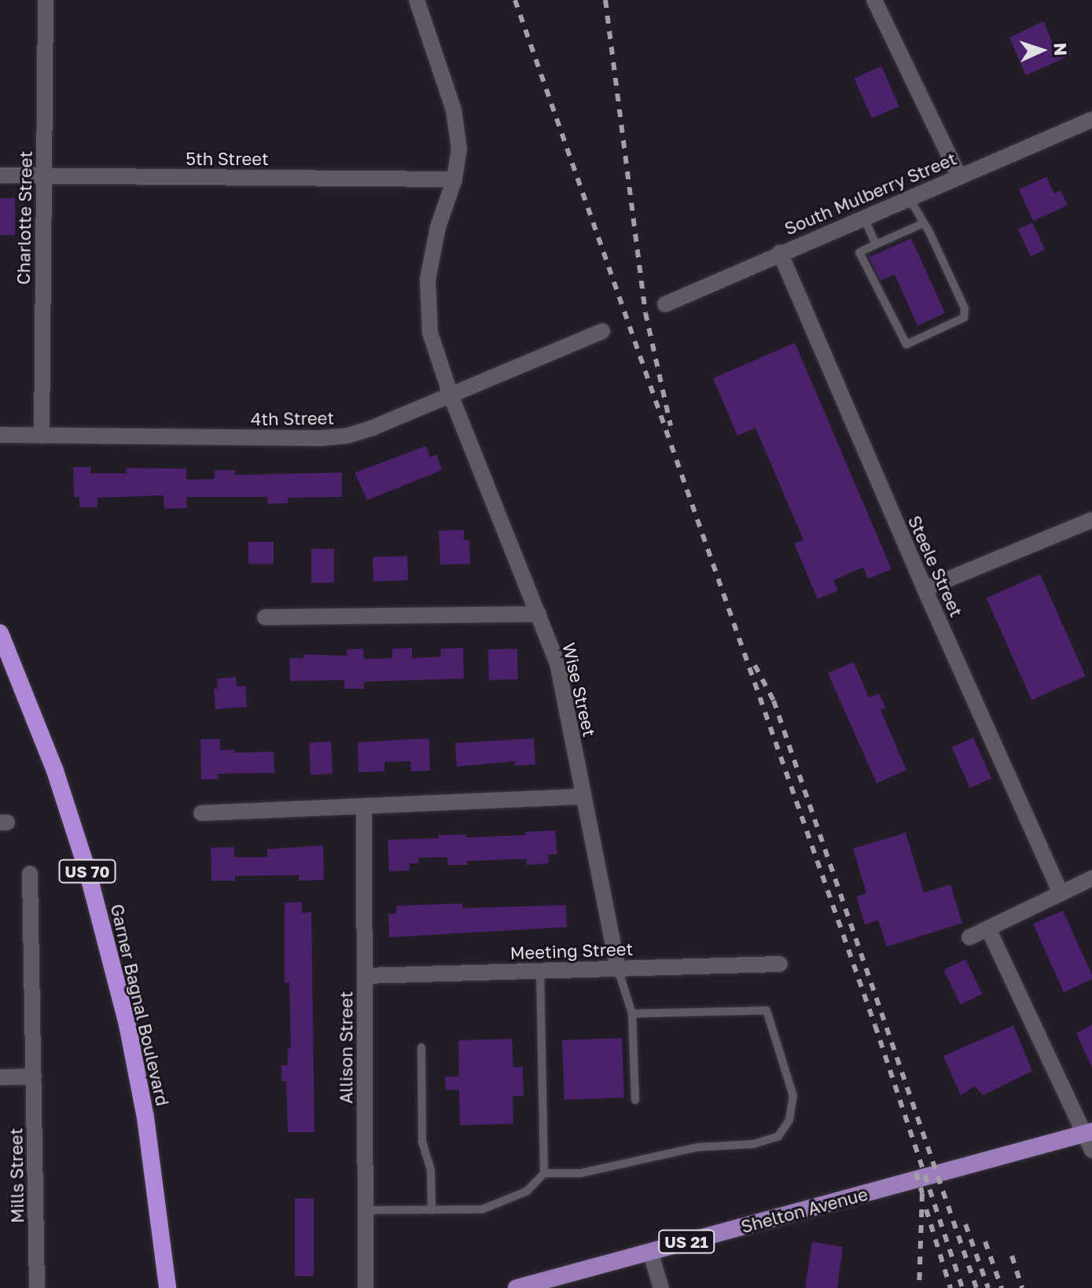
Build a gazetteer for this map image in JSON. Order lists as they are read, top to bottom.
{
  "streets": {
    "highway": ["US 70", "Garner Bagnal Boulevard"],
    "main road": ["Shelton Avenue", "US 21"],
    "street": [
      "5th Street",
      "South Mulberry Street",
      "Charlotte Street",
      "4th Street",
      "Steele Street",
      "Wise Street",
      "Meeting Street",
      "Allison Street",
      "Mills Street"
    ]
  },
  "crossings": [
    ["5th Street", "Charlotte Street"],
    ["5th Street", "Wise Street"],
    ["South Mulberry Street", "Steele Street"],
    ["Charlotte Street", "4th Street"],
    ["4th Street", "Wise Street"],
    ["Wise Street", "Meeting Street"],
    ["Meeting Street", "Allison Street"]
  ],
  "north": "right"
}
